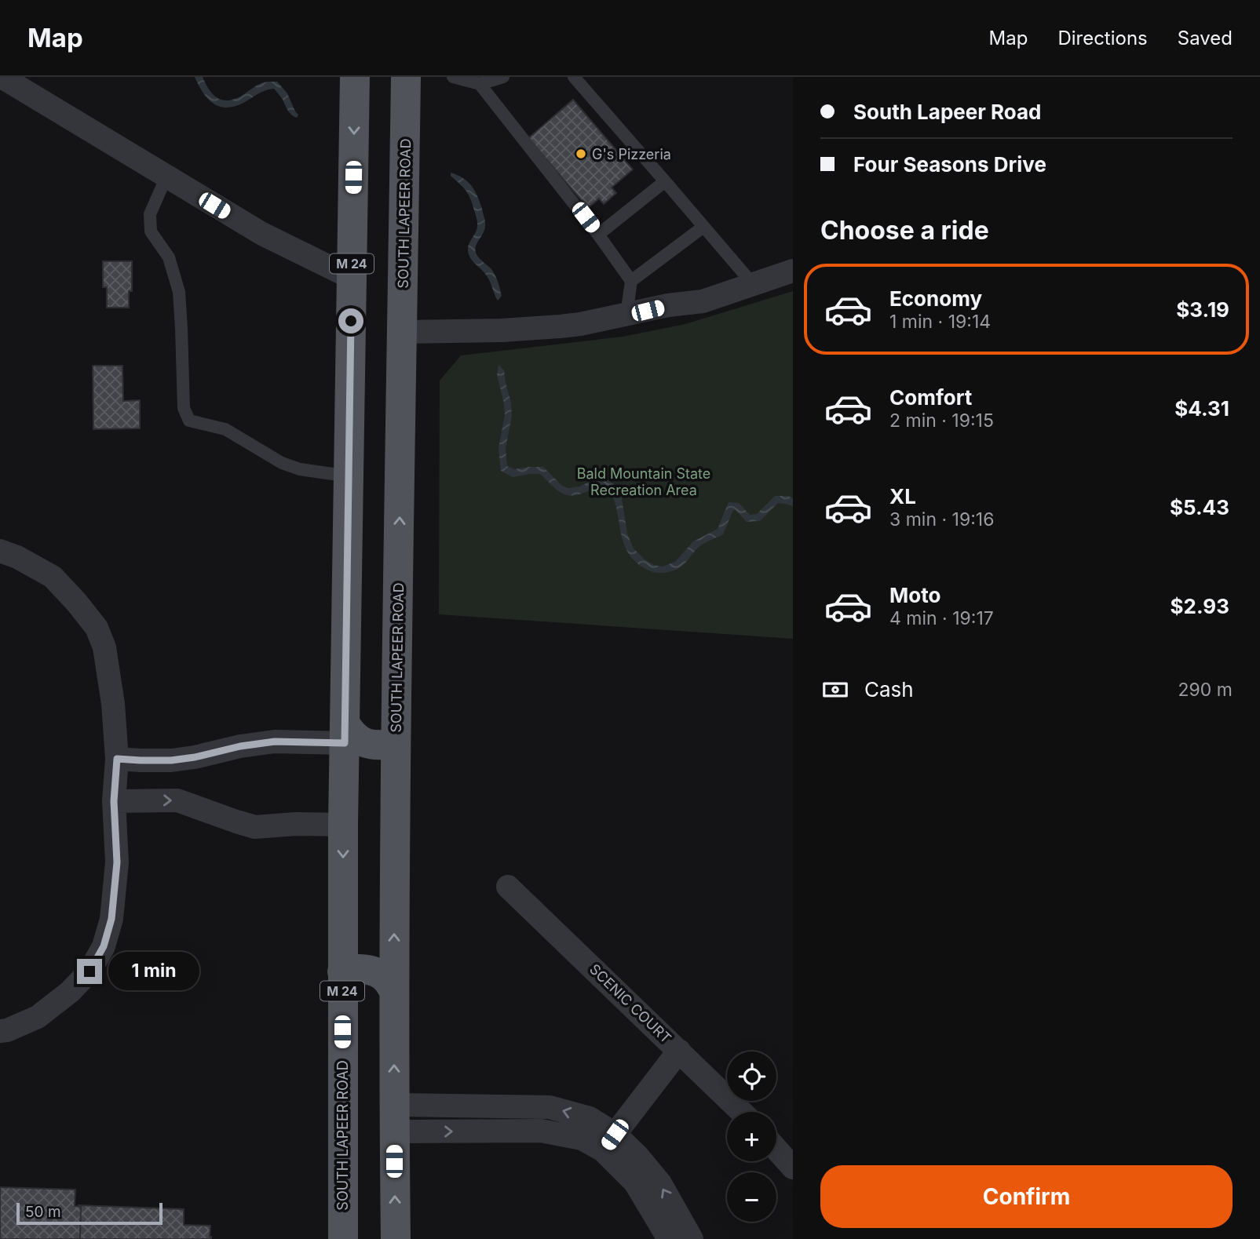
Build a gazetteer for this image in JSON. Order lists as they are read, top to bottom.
{
  "streets": {
    "main road": ["SOUTH LAPEER ROAD", "M 24"],
    "street": ["SCENIC COURT"]
  },
  "parks": ["Bald Mountain State Recreation Area"],
  "places": ["G's Pizzeria"],
  "scale_bar": "50 m",
  "page": {
    "header": "Map",
    "nav": ["Map", "Directions", "Saved"],
    "banner": ["South Lapeer Road", "Four Seasons Drive"],
    "heading": "Choose a ride",
    "list": [
      {
        "name": "Economy",
        "note": "1 min · 19:14",
        "value": "$3.19"
      },
      {
        "name": "Comfort",
        "note": "2 min · 19:15",
        "value": "$4.31"
      },
      {
        "name": "XL",
        "note": "3 min · 19:16",
        "value": "$5.43"
      },
      {
        "name": "Moto",
        "note": "4 min · 19:17",
        "value": "$2.93"
      }
    ],
    "pay": ["Cash", "290 m"],
    "bubble": "1 min",
    "map_buttons": ["+", "−"],
    "buttons": "Confirm",
    "scale": "50 m"
  }
}
